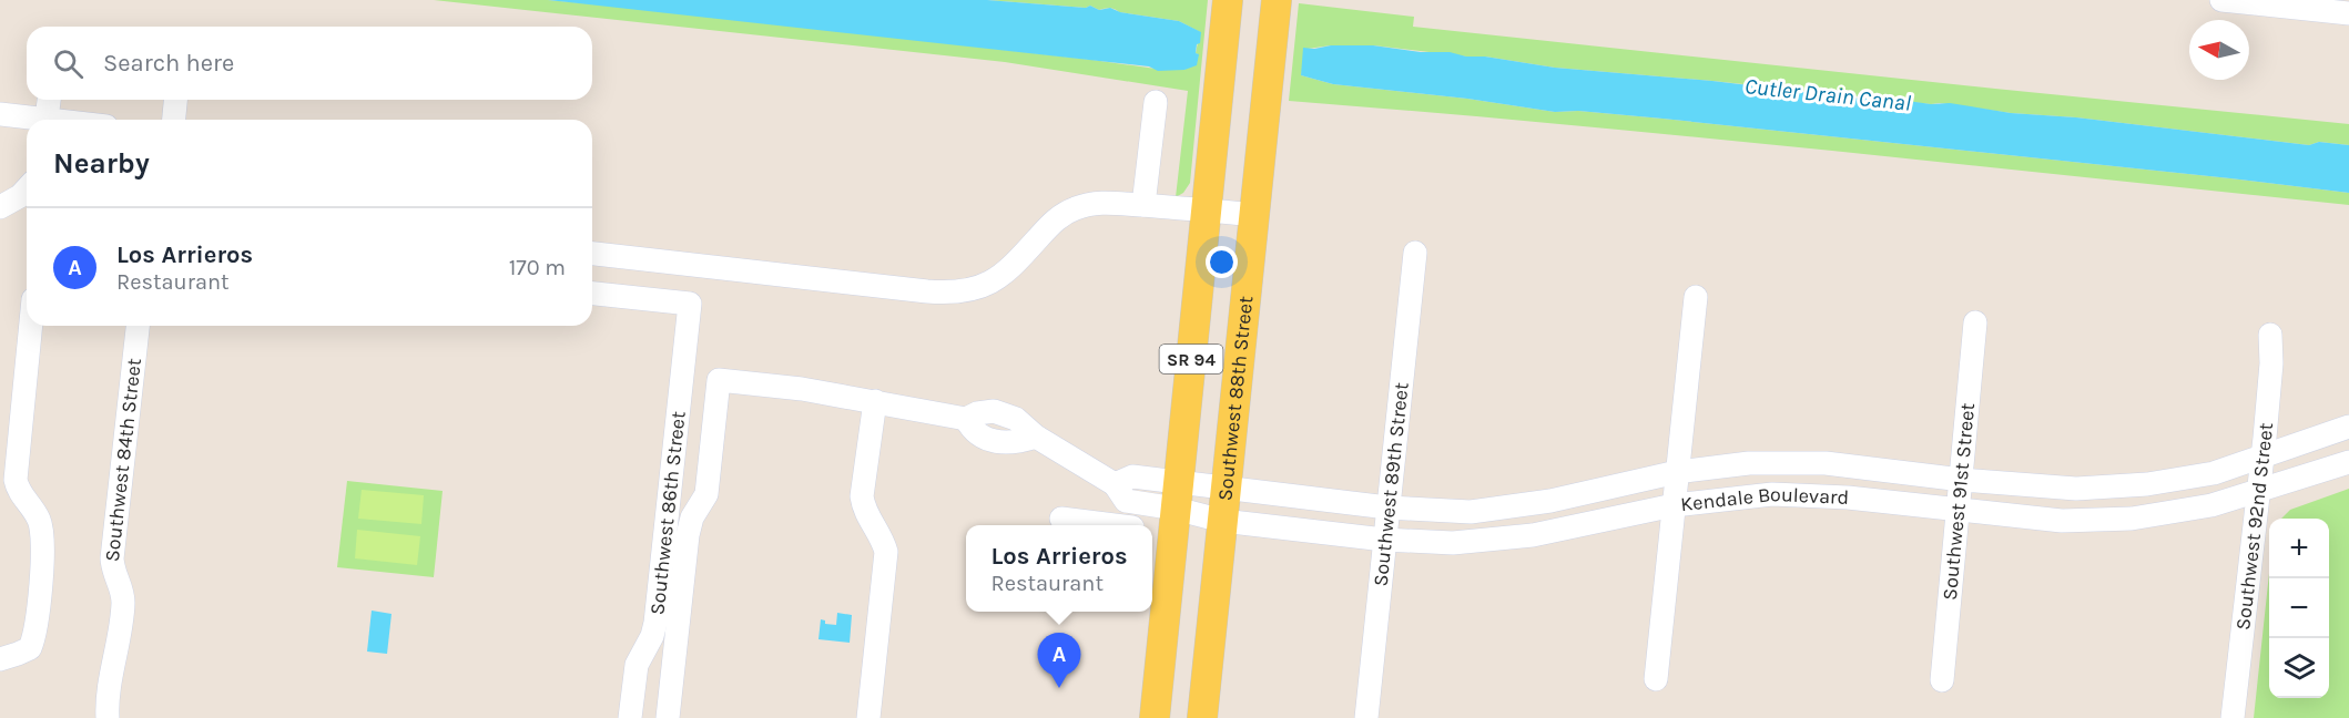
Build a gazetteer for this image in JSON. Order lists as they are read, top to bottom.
{
  "streets": {
    "main road": ["SR 94", "Southwest 88th Street"],
    "street": [
      "Southwest 84th Street",
      "Southwest 89th Street",
      "Southwest 91st Street",
      "Kendale Boulevard",
      "Southwest 86th Street",
      "Southwest 92nd Street"
    ]
  },
  "crossings": [
    ["SR 94", "Kendale Boulevard"],
    ["Southwest 88th Street", "Kendale Boulevard"],
    ["Southwest 89th Street", "Kendale Boulevard"],
    ["Southwest 91st Street", "Kendale Boulevard"],
    ["Kendale Boulevard", "Southwest 92nd Street"]
  ],
  "water": ["Cutler Drain Canal"],
  "north": "left",
  "page": {
    "search": "Search here",
    "heading": "Nearby",
    "list": [
      {
        "mark": "A",
        "name": "Los Arrieros",
        "note": "Restaurant",
        "value": "170 m"
      }
    ],
    "map_buttons": ["+", "−"],
    "popup": ["Los Arrieros", "Restaurant"],
    "pins": "A"
  }
}
